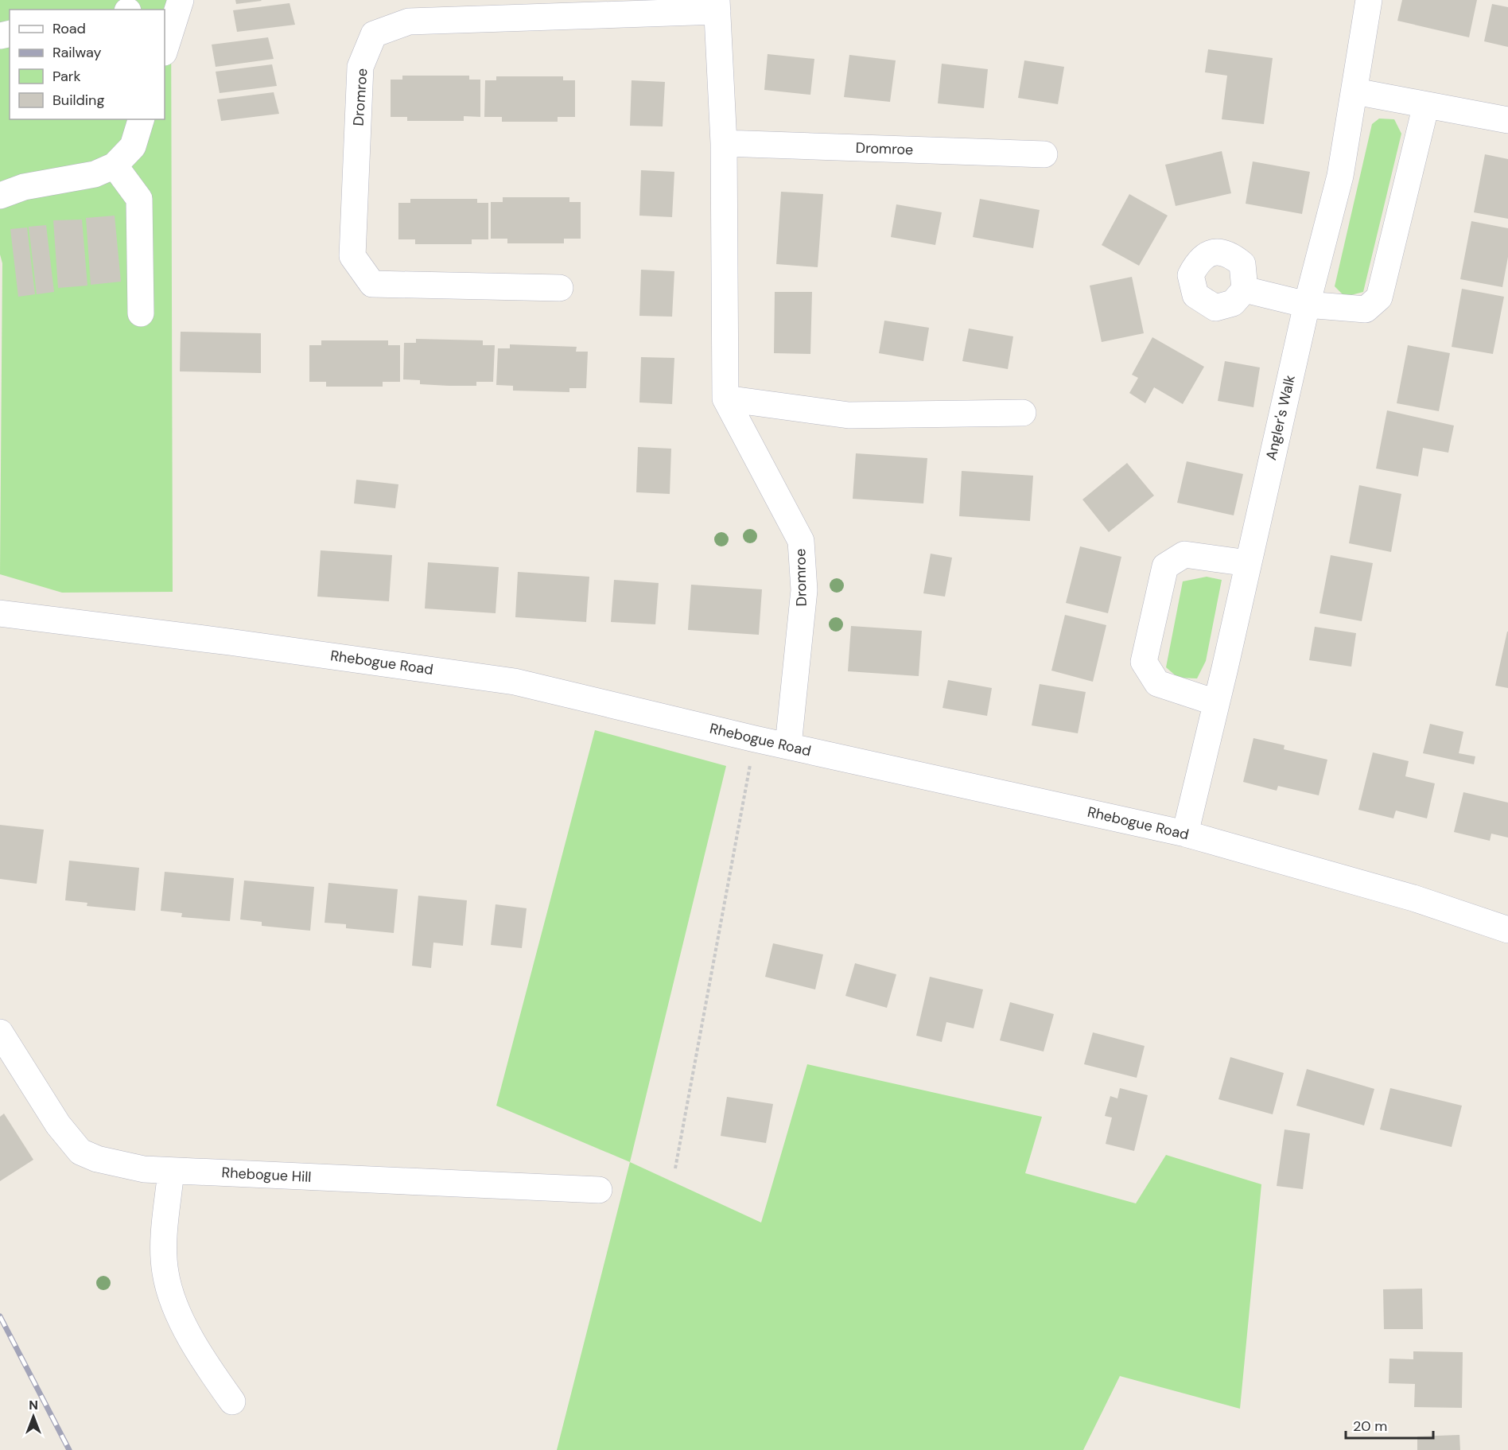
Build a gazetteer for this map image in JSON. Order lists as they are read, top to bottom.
{
  "streets": {
    "street": [
      "Dromroe",
      "Angler's Walk",
      "Rhebogue Road",
      "Rhebogue Hill"
    ]
  },
  "crossings": [
    ["Dromroe", "Rhebogue Road"],
    ["Angler's Walk", "Rhebogue Road"]
  ],
  "legend": [
    "Road",
    "Railway",
    "Park",
    "Building"
  ],
  "scale_bar": "20 m",
  "north": "top"
}
